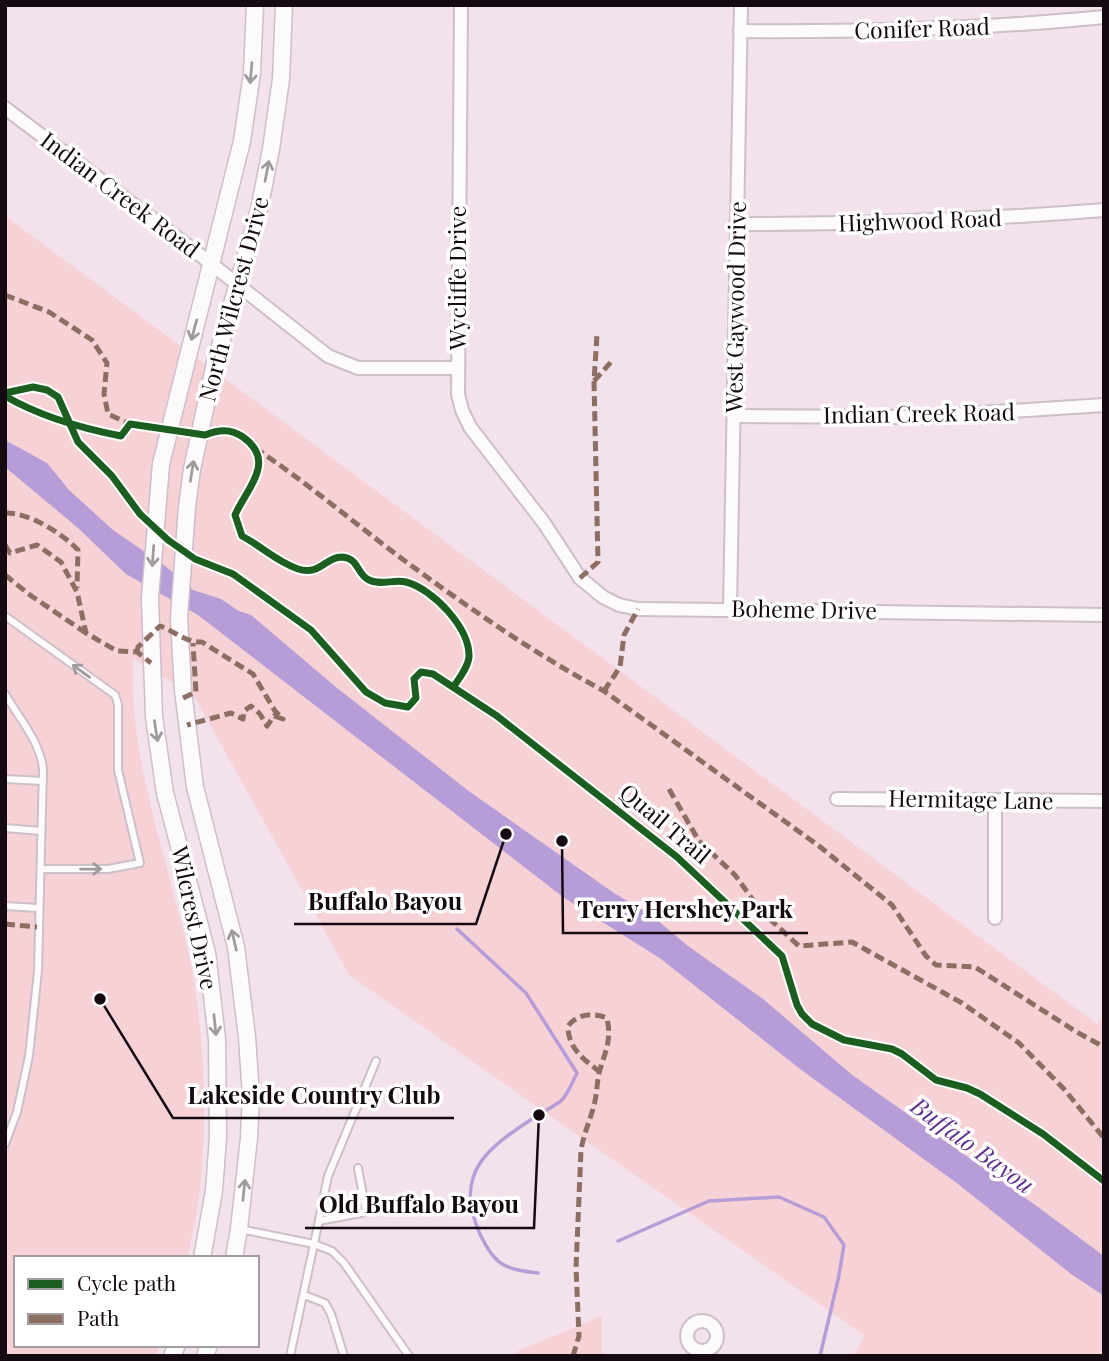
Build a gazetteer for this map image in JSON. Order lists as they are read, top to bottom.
{
  "streets": {
    "main road": ["North Wilcrest Drive", "Wilcrest Drive"],
    "street": [
      "Conifer Road",
      "Indian Creek Road",
      "Highwood Road",
      "Wycliffe Drive",
      "West Gaywood Drive",
      "Boheme Drive",
      "Hermitage Lane"
    ],
    "cycle path": ["Quail Trail"]
  },
  "crossings": [
    ["Conifer Road", "West Gaywood Drive"],
    ["Indian Creek Road", "Wycliffe Drive"],
    ["Indian Creek Road", "North Wilcrest Drive"],
    ["Indian Creek Road", "West Gaywood Drive"],
    ["Highwood Road", "West Gaywood Drive"],
    ["Wycliffe Drive", "Boheme Drive"],
    ["North Wilcrest Drive", "Wilcrest Drive"],
    ["West Gaywood Drive", "Boheme Drive"]
  ],
  "water": ["Buffalo Bayou"],
  "places": [
    "Buffalo Bayou",
    "Terry Hershey Park",
    "Lakeside Country Club",
    "Old Buffalo Bayou"
  ],
  "legend": ["Cycle path", "Path"]
}
